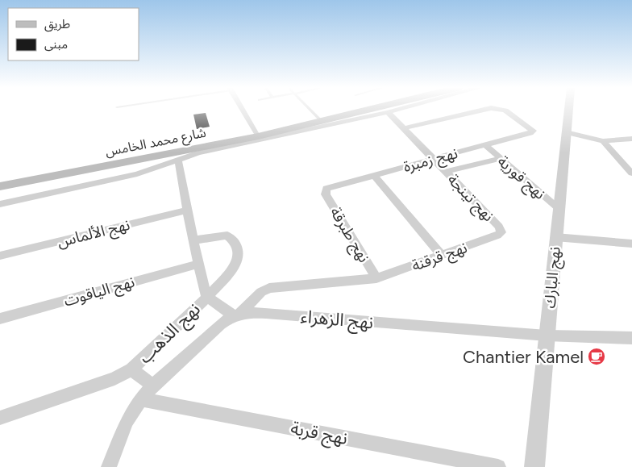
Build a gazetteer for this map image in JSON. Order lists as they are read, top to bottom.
{
  "streets": {
    "main road": ["شارع محمد الخامس"],
    "street": [
      "نهج زمبرة",
      "نهج قورية",
      "نهج تينجة",
      "نهج الألماس",
      "نهج طبرقة",
      "نهج قرقنة",
      "نهج البارك",
      "نهج الياقوت",
      "نهج الزهراء",
      "نهج الذهب",
      "نهج قربة"
    ]
  },
  "crossings": [
    ["نهج زمبرة", "نهج قورية"],
    ["نهج زمبرة", "نهج تينجة"],
    ["نهج زمبرة", "نهج طبرقة"],
    ["نهج قورية", "نهج البارك"],
    ["نهج تينجة", "نهج قرقنة"],
    ["نهج الألماس", "نهج الذهب"],
    ["نهج طبرقة", "نهج قرقنة"],
    ["نهج قرقنة", "نهج الزهراء"],
    ["نهج البارك", "نهج الزهراء"],
    ["نهج الياقوت", "نهج الذهب"]
  ],
  "places": {
    "cafe": ["Chantier Kamel"]
  },
  "legend": ["طريق", "مبنى"]
}
